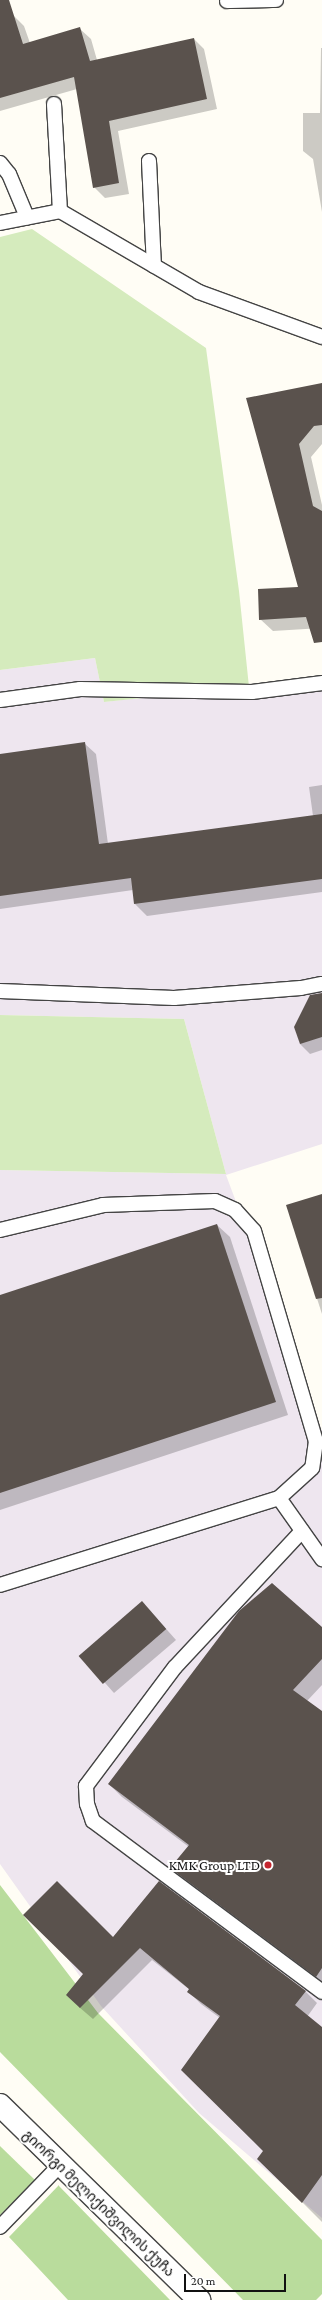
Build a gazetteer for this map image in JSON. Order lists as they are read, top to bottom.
{
  "streets": {
    "street": ["გიორგი მელიქიშვილის ქუჩა"]
  },
  "places": ["KMK Group LTD"],
  "scale_bar": "20 m"
}
